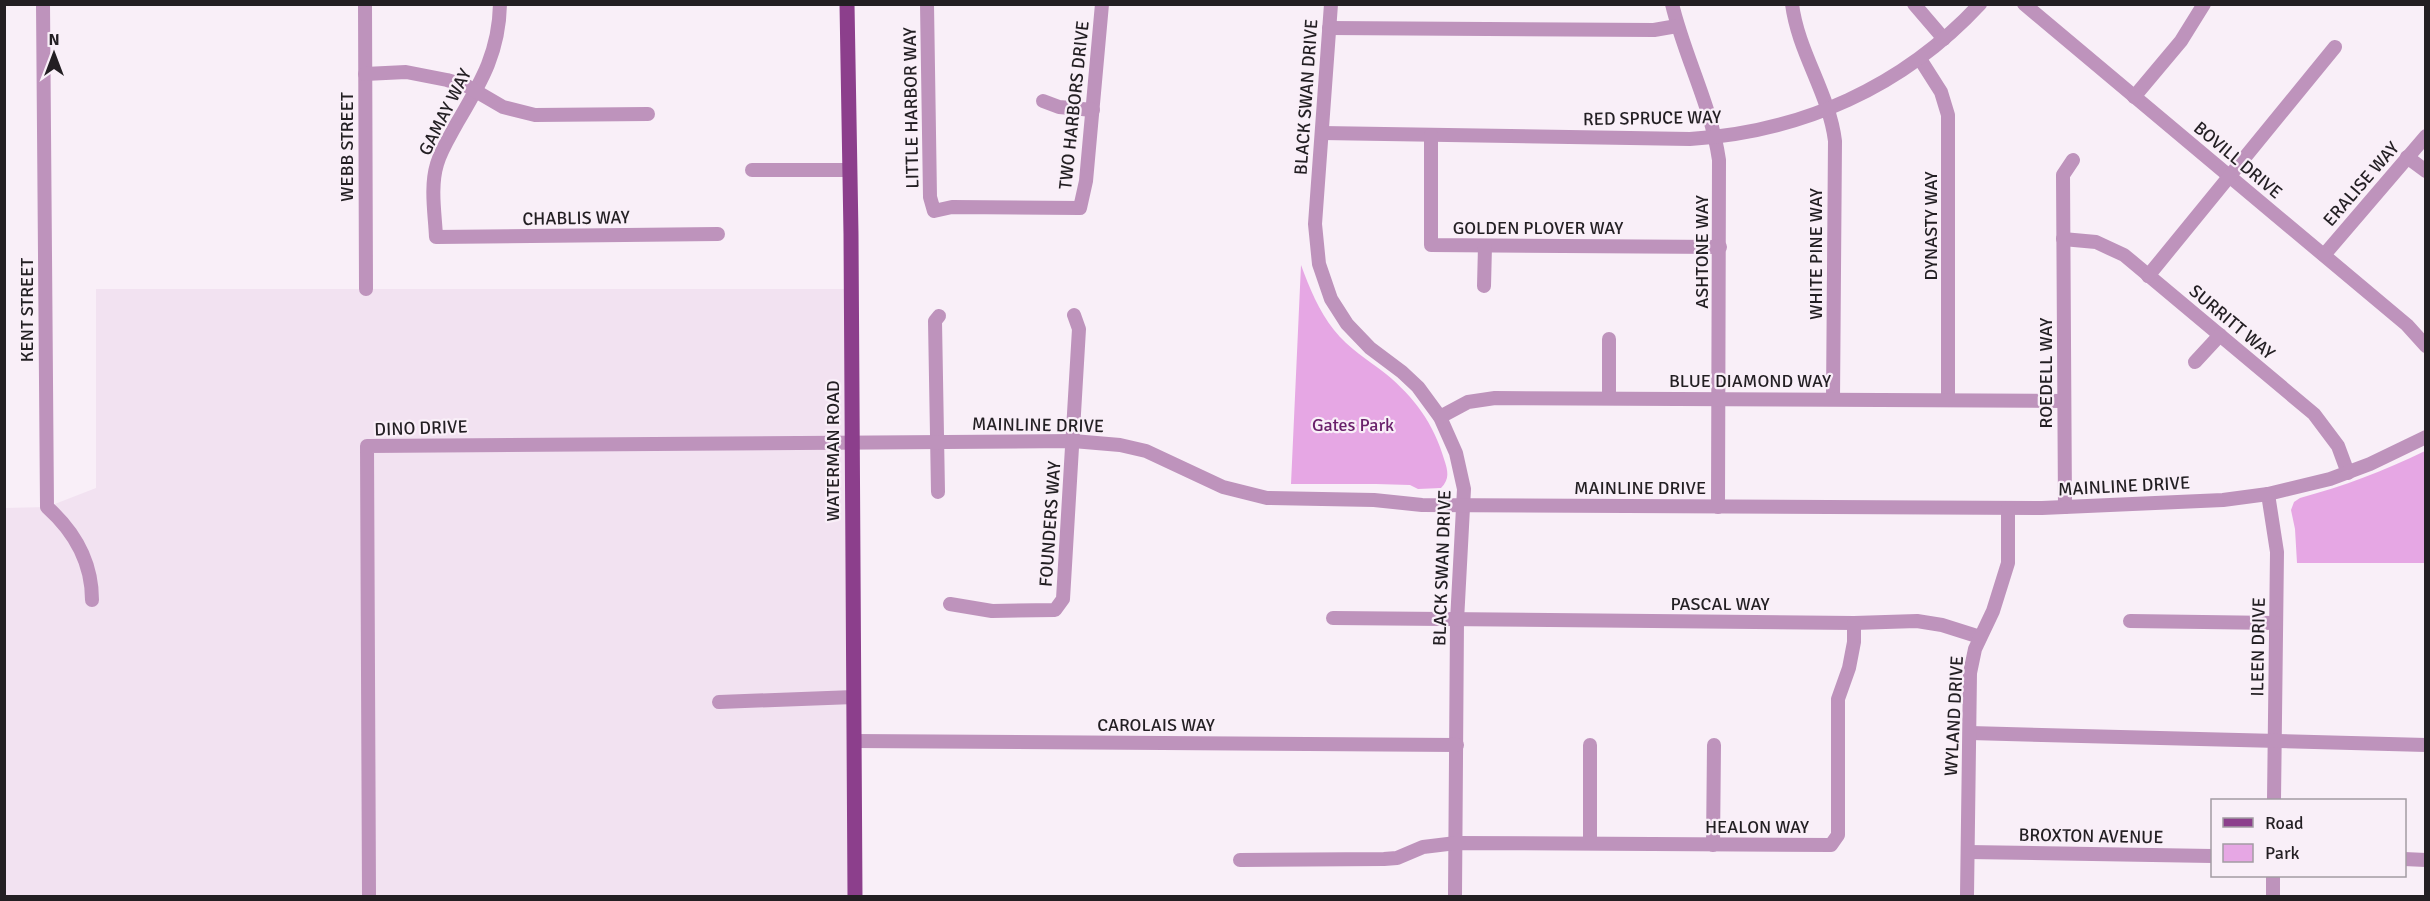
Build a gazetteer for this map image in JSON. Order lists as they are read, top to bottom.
{
  "streets": {
    "main road": ["WATERMAN ROAD"],
    "street": [
      "BLACK SWAN DRIVE",
      "TWO HARBORS DRIVE",
      "LITTLE HARBOR WAY",
      "GAMAY WAY",
      "RED SPRUCE WAY",
      "WEBB STREET",
      "BOVILL DRIVE",
      "ERALISE WAY",
      "CHABLIS WAY",
      "DYNASTY WAY",
      "GOLDEN PLOVER WAY",
      "ASHTONE WAY",
      "WHITE PINE WAY",
      "KENT STREET",
      "SURRITT WAY",
      "ROEDELL WAY",
      "BLUE DIAMOND WAY",
      "MAINLINE DRIVE",
      "DINO DRIVE",
      "FOUNDERS WAY",
      "PASCAL WAY",
      "ILEEN DRIVE",
      "WYLAND DRIVE",
      "CAROLAIS WAY",
      "HEALON WAY",
      "BROXTON AVENUE"
    ]
  },
  "crossings": [
    ["BLACK SWAN DRIVE", "RED SPRUCE WAY"],
    ["BLACK SWAN DRIVE", "BLUE DIAMOND WAY"],
    ["BLACK SWAN DRIVE", "MAINLINE DRIVE"],
    ["BLACK SWAN DRIVE", "PASCAL WAY"],
    ["BLACK SWAN DRIVE", "CAROLAIS WAY"],
    ["BLACK SWAN DRIVE", "HEALON WAY"],
    ["TWO HARBORS DRIVE", "LITTLE HARBOR WAY"],
    ["GAMAY WAY", "CHABLIS WAY"],
    ["RED SPRUCE WAY", "DYNASTY WAY"],
    ["RED SPRUCE WAY", "GOLDEN PLOVER WAY"],
    ["RED SPRUCE WAY", "ASHTONE WAY"],
    ["RED SPRUCE WAY", "WHITE PINE WAY"],
    ["BOVILL DRIVE", "ERALISE WAY"],
    ["DYNASTY WAY", "BLUE DIAMOND WAY"],
    ["GOLDEN PLOVER WAY", "ASHTONE WAY"],
    ["ASHTONE WAY", "BLUE DIAMOND WAY"],
    ["ASHTONE WAY", "MAINLINE DRIVE"],
    ["WHITE PINE WAY", "BLUE DIAMOND WAY"],
    ["SURRITT WAY", "ROEDELL WAY"],
    ["SURRITT WAY", "MAINLINE DRIVE"],
    ["ROEDELL WAY", "BLUE DIAMOND WAY"],
    ["ROEDELL WAY", "MAINLINE DRIVE"],
    ["MAINLINE DRIVE", "DINO DRIVE"],
    ["MAINLINE DRIVE", "WATERMAN ROAD"],
    ["MAINLINE DRIVE", "FOUNDERS WAY"],
    ["MAINLINE DRIVE", "ILEEN DRIVE"],
    ["MAINLINE DRIVE", "WYLAND DRIVE"],
    ["DINO DRIVE", "WATERMAN ROAD"],
    ["WATERMAN ROAD", "CAROLAIS WAY"],
    ["PASCAL WAY", "WYLAND DRIVE"],
    ["PASCAL WAY", "HEALON WAY"],
    ["WYLAND DRIVE", "BROXTON AVENUE"]
  ],
  "parks": ["Gates Park"],
  "legend": ["Road", "Park"],
  "north": "top"
}
